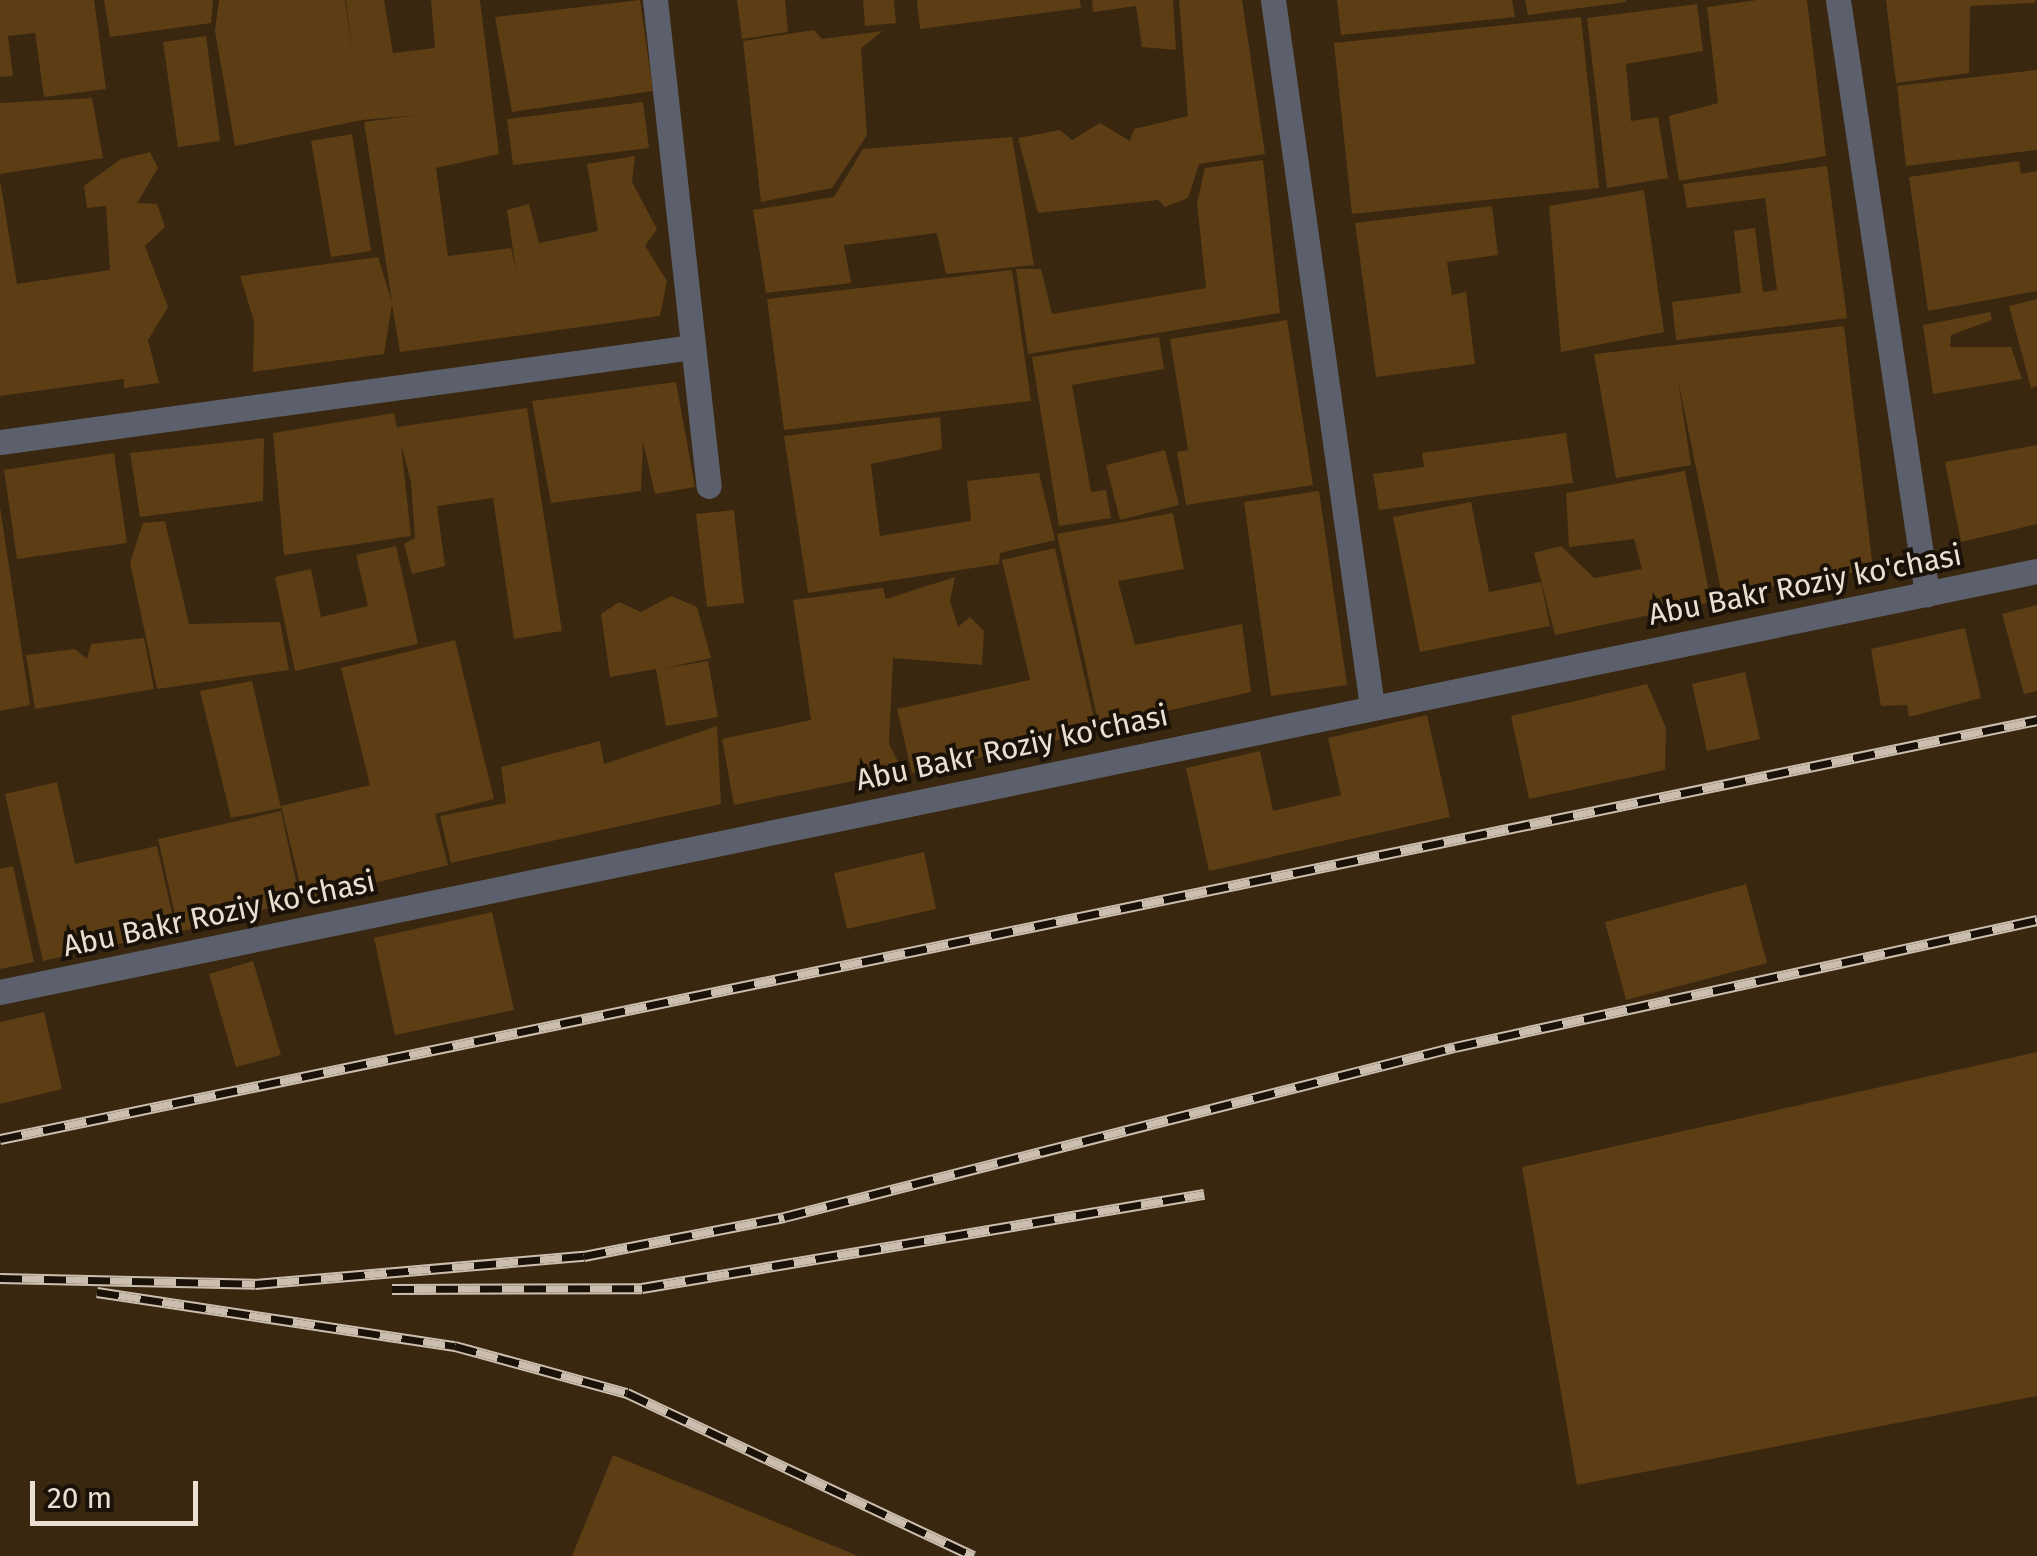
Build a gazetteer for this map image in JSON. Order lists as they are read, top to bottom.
{
  "streets": {
    "street": ["Abu Bakr Roziy ko'chasi"]
  },
  "scale_bar": "20 m"
}
